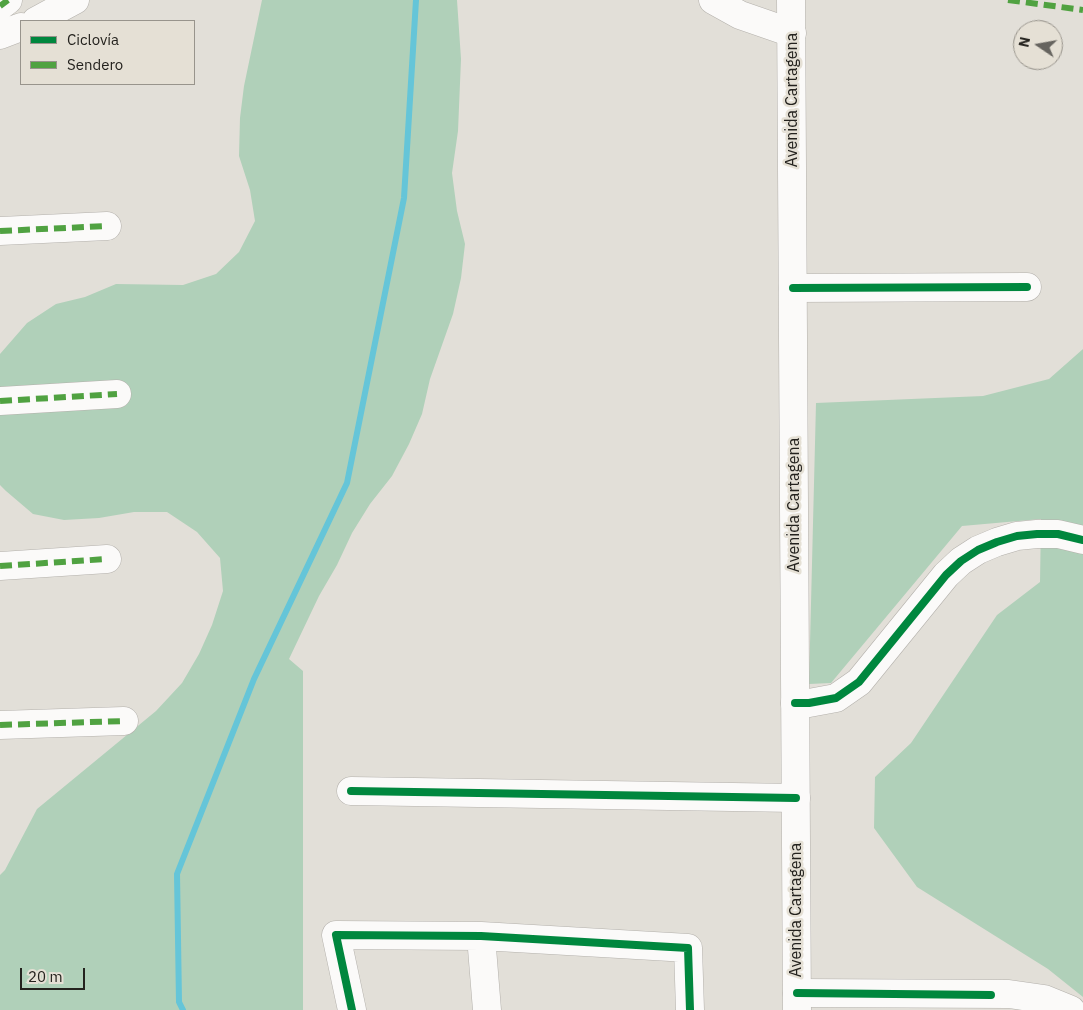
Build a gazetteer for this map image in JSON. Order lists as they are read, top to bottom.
{
  "streets": {
    "street": ["Avenida Cartagena"]
  },
  "legend": ["Ciclovía", "Sendero"],
  "scale_bar": "20 m",
  "north": "left"
}
